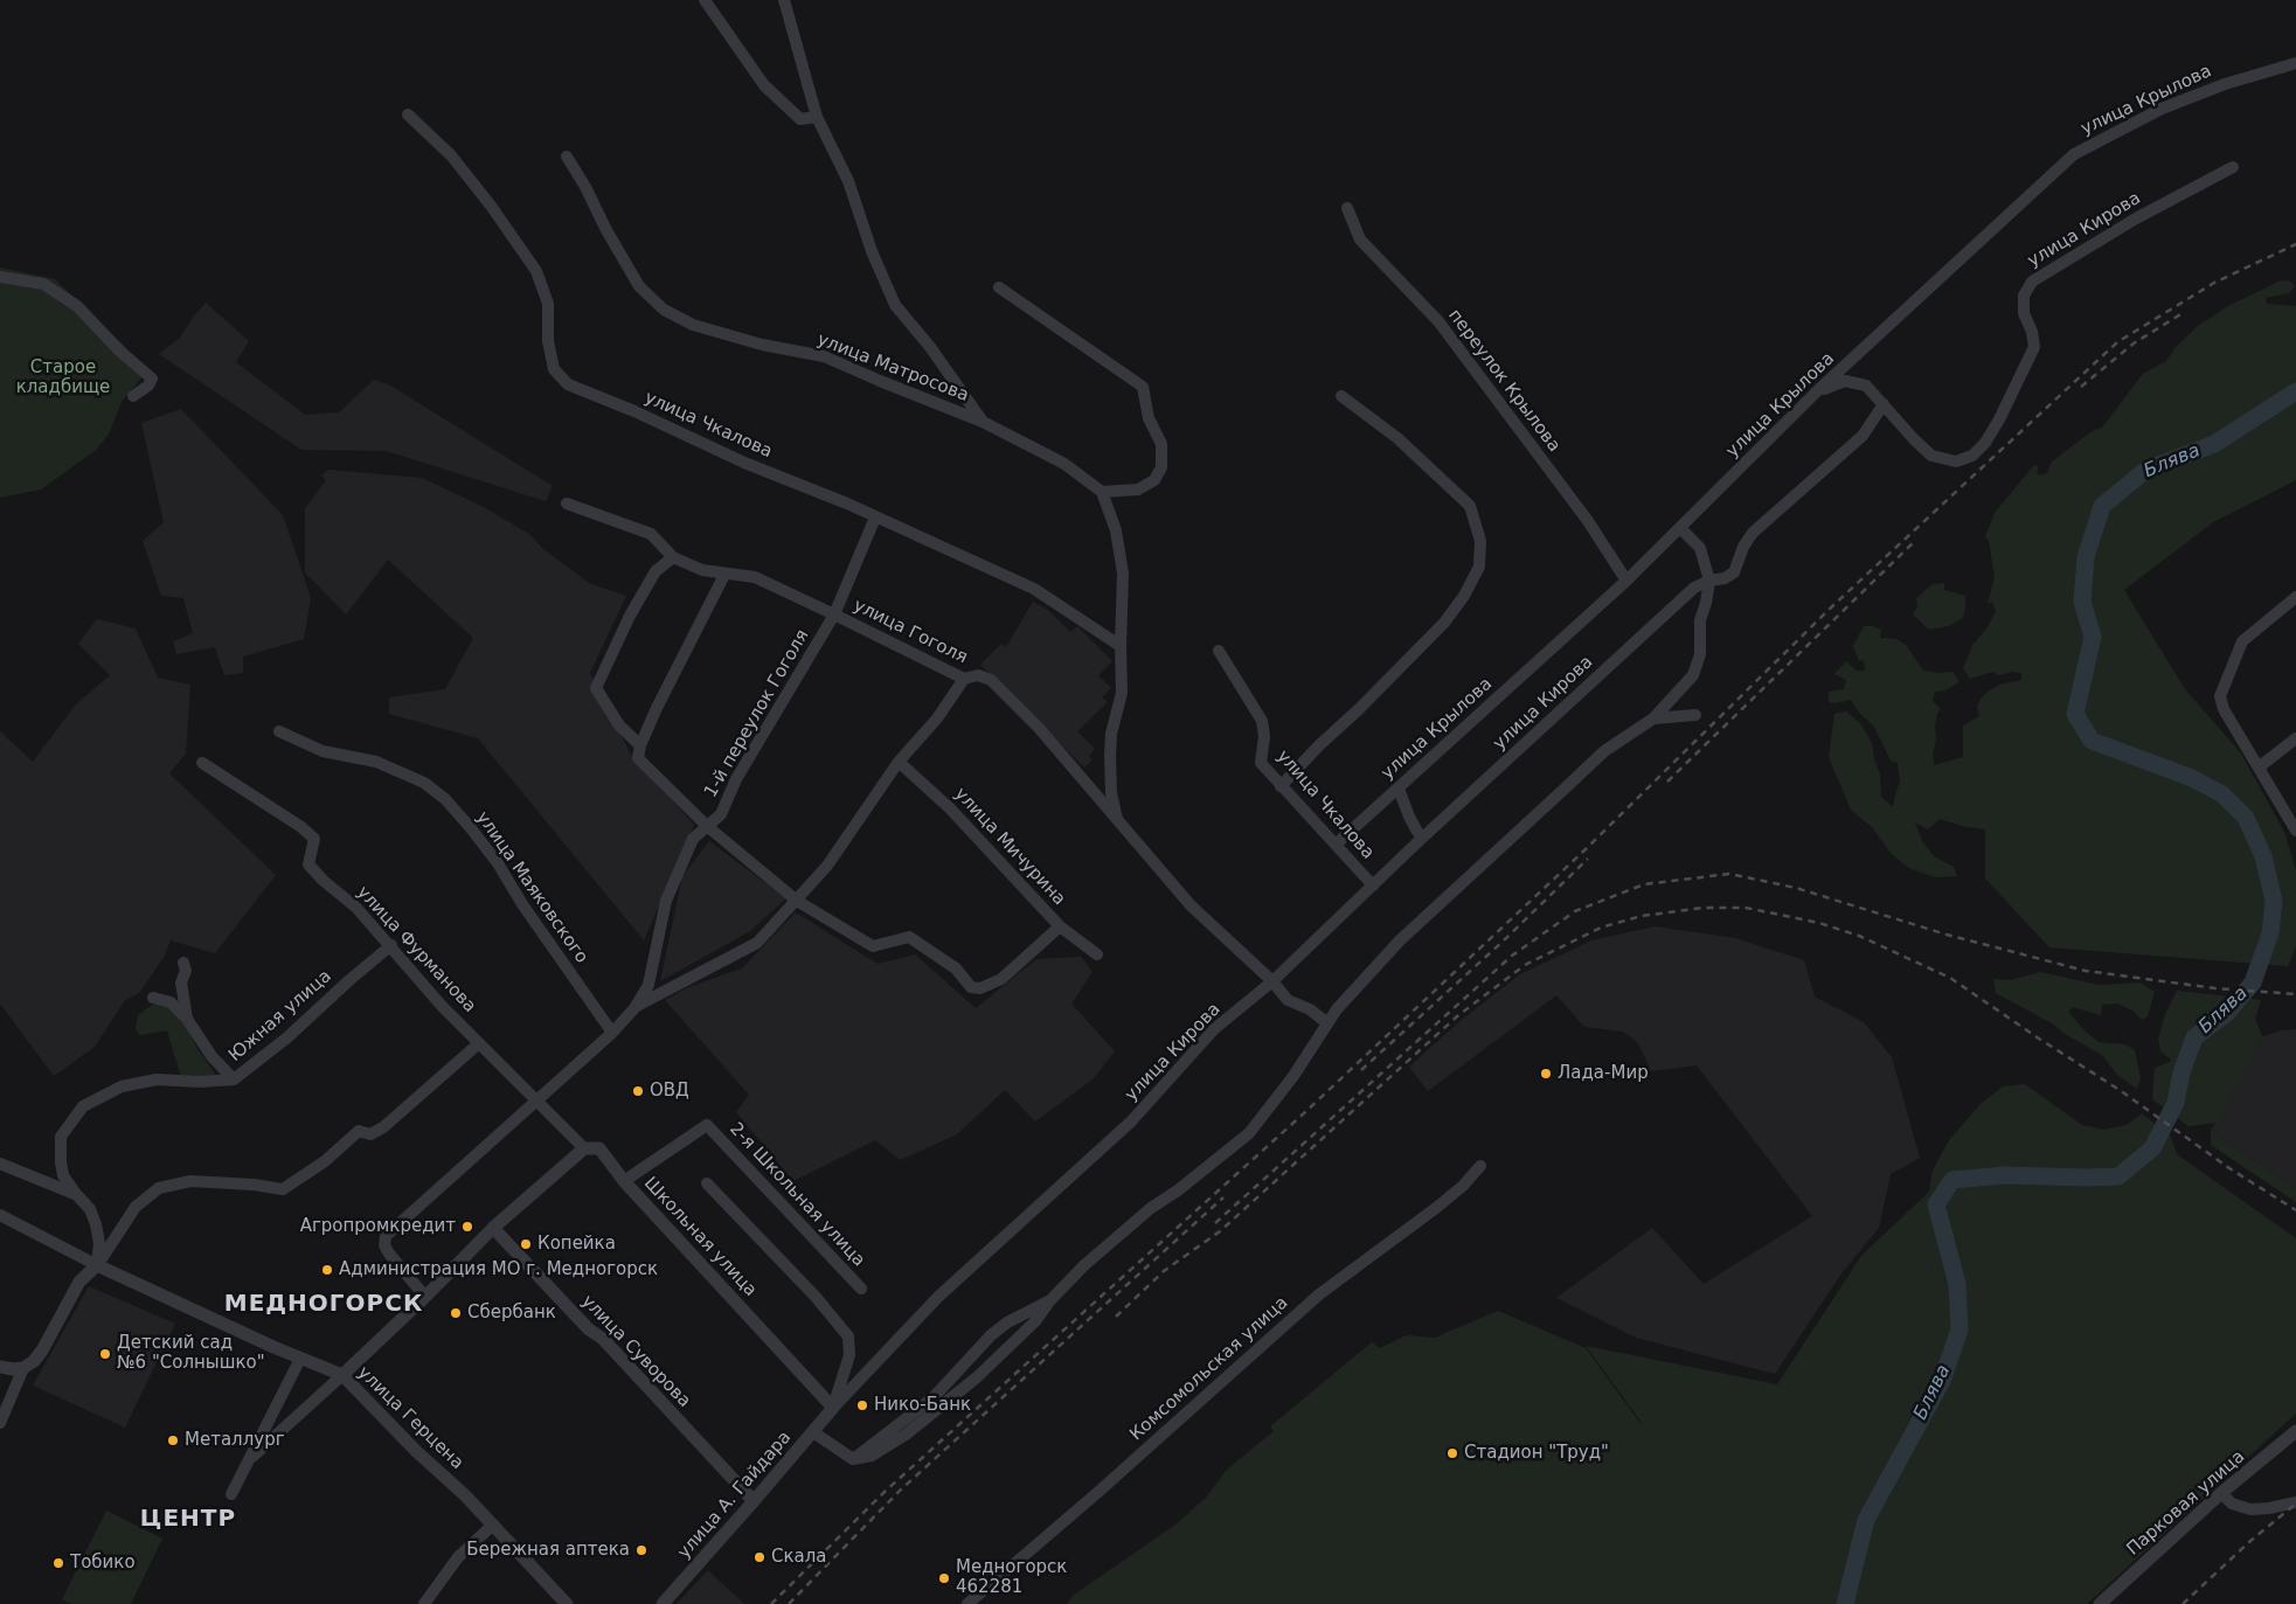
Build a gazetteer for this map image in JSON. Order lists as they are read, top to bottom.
{
  "streets": {
    "street": [
      "улица Крылова",
      "улица Кирова",
      "улица Матросова",
      "переулок Крылова",
      "улица Чкалова",
      "улица Гоголя",
      "1-й переулок Гоголя",
      "улица Мичурина",
      "улица Маяковского",
      "улица Фурманова",
      "Южная улица",
      "2-я Школьная улица",
      "Школьная улица",
      "улица Суворова",
      "Комсомольская улица",
      "улица Герцена",
      "улица А. Гайдара",
      "Парковая улица"
    ]
  },
  "crossings": [
    ["улица Крылова", "переулок Крылова"],
    ["улица Крылова", "улица Чкалова"],
    ["улица Кирова", "улица Чкалова"],
    ["улица Кирова", "улица Гоголя"],
    ["улица Кирова", "Школьная улица"],
    ["улица Кирова", "улица А. Гайдара"],
    ["улица Чкалова", "1-й переулок Гоголя"],
    ["улица Гоголя", "1-й переулок Гоголя"],
    ["улица Фурманова", "Южная улица"],
    ["улица Фурманова", "Школьная улица"],
    ["Южная улица", "улица Герцена"],
    ["2-я Школьная улица", "Школьная улица"],
    ["Школьная улица", "улица А. Гайдара"],
    ["улица Суворова", "улица А. Гайдара"]
  ],
  "districts": ["МЕДНОГОРСК", "ЦЕНТР"],
  "water": ["Блява"],
  "parks": ["Старое кладбище"],
  "places": [
    "Лада-Мир",
    "ОВД",
    "Агропромкредит",
    "Копейка",
    "Администрация МО г. Медногорск",
    "Сбербанк",
    "Детский сад №6 \"Солнышко\"",
    "Нико-Банк",
    "Металлург",
    "Стадион \"Труд\"",
    "Бережная аптека",
    "Скала",
    "Тобико",
    "Медногорск 462281"
  ]
}
